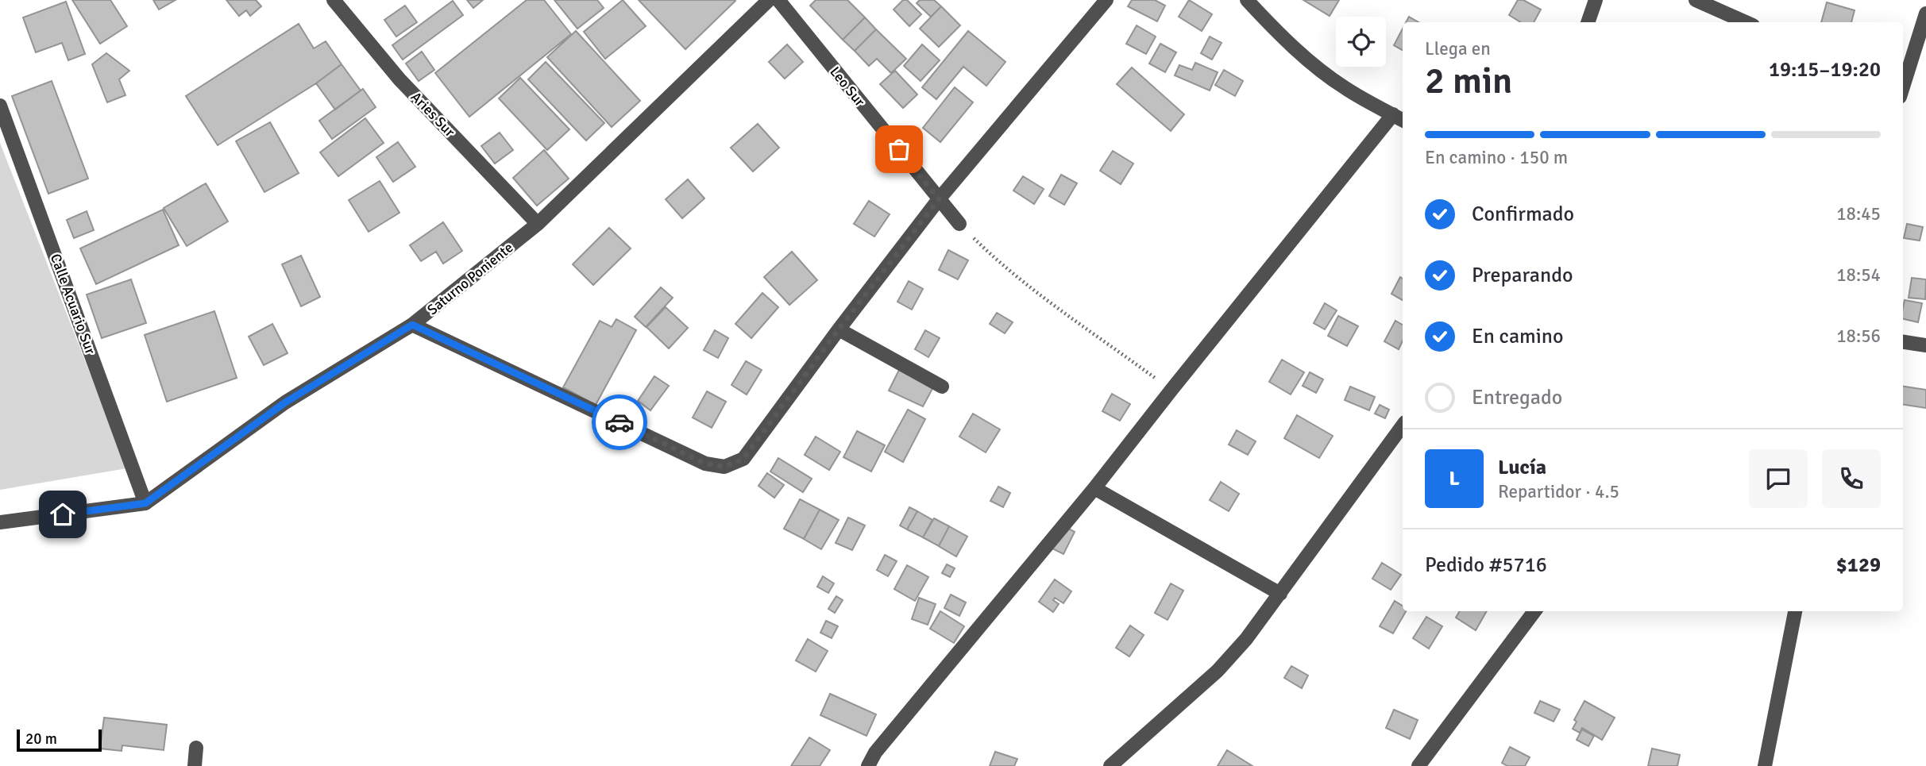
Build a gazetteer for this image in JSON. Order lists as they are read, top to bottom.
{
  "streets": {
    "street": [
      "Leo Sur",
      "Aries Sur",
      "Saturno Poniente",
      "Calle Acuario Sur"
    ]
  },
  "crossings": [
    ["Aries Sur", "Saturno Poniente"],
    ["Saturno Poniente", "Calle Acuario Sur"]
  ],
  "scale_bar": "20 m",
  "page": {
    "heading": ["2 min", "Llega en", "19:15–19:20"],
    "panel": [
      "Lucía",
      "Repartidor · 4.5",
      "Pedido #5716",
      "$129"
    ],
    "bar": "En camino · 150 m",
    "list": [
      ["Confirmado", "18:45"],
      ["Preparando", "18:54"],
      ["En camino", "18:56"],
      "Entregado"
    ],
    "round": "L",
    "scale": "20 m"
  }
}
